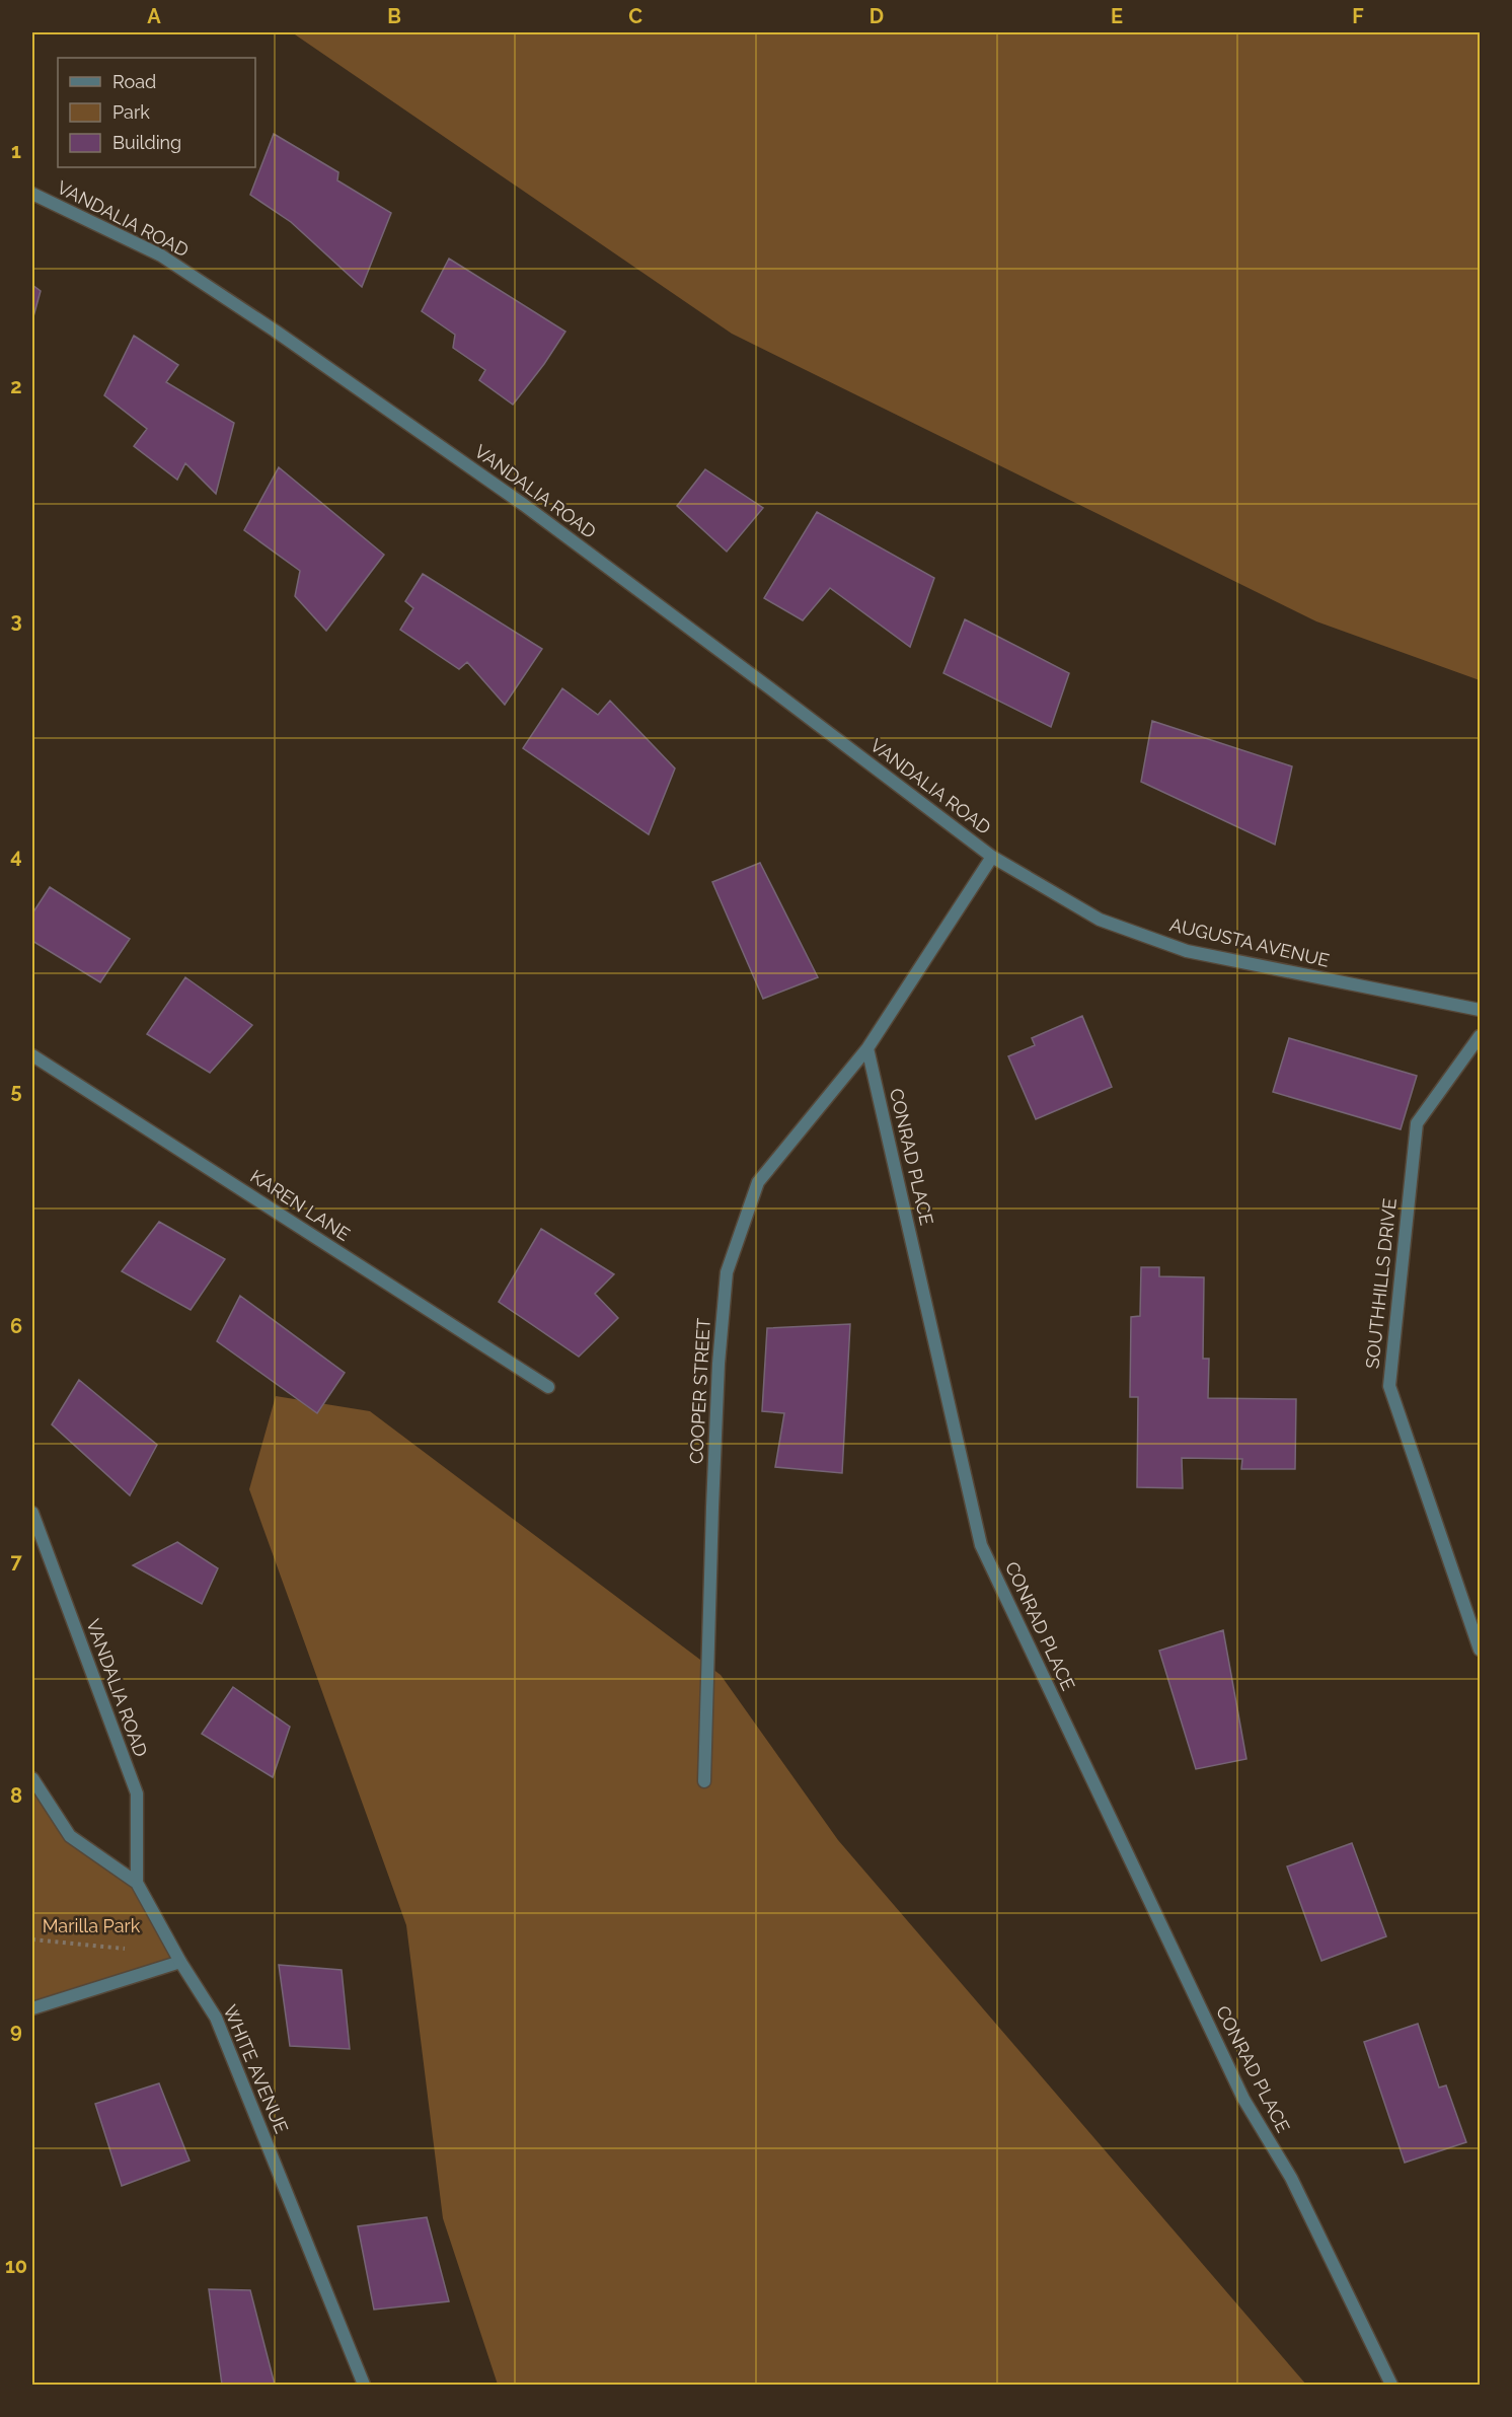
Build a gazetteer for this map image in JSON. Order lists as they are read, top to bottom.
{
  "streets": {
    "street": [
      "VANDALIA ROAD",
      "AUGUSTA AVENUE",
      "CONRAD PLACE",
      "KAREN LANE",
      "SOUTHHILLS DRIVE",
      "COOPER STREET",
      "WHITE AVENUE"
    ]
  },
  "crossings": [
    ["VANDALIA ROAD", "AUGUSTA AVENUE"],
    ["VANDALIA ROAD", "WHITE AVENUE"],
    ["CONRAD PLACE", "COOPER STREET"]
  ],
  "parks": ["Marilla Park"],
  "legend": ["Road", "Park", "Building"],
  "grid": {
    "columns": [
      "A",
      "B",
      "C",
      "D",
      "E",
      "F"
    ],
    "rows": [
      "1",
      "2",
      "3",
      "4",
      "5",
      "6",
      "7",
      "8",
      "9",
      "10"
    ]
  }
}
